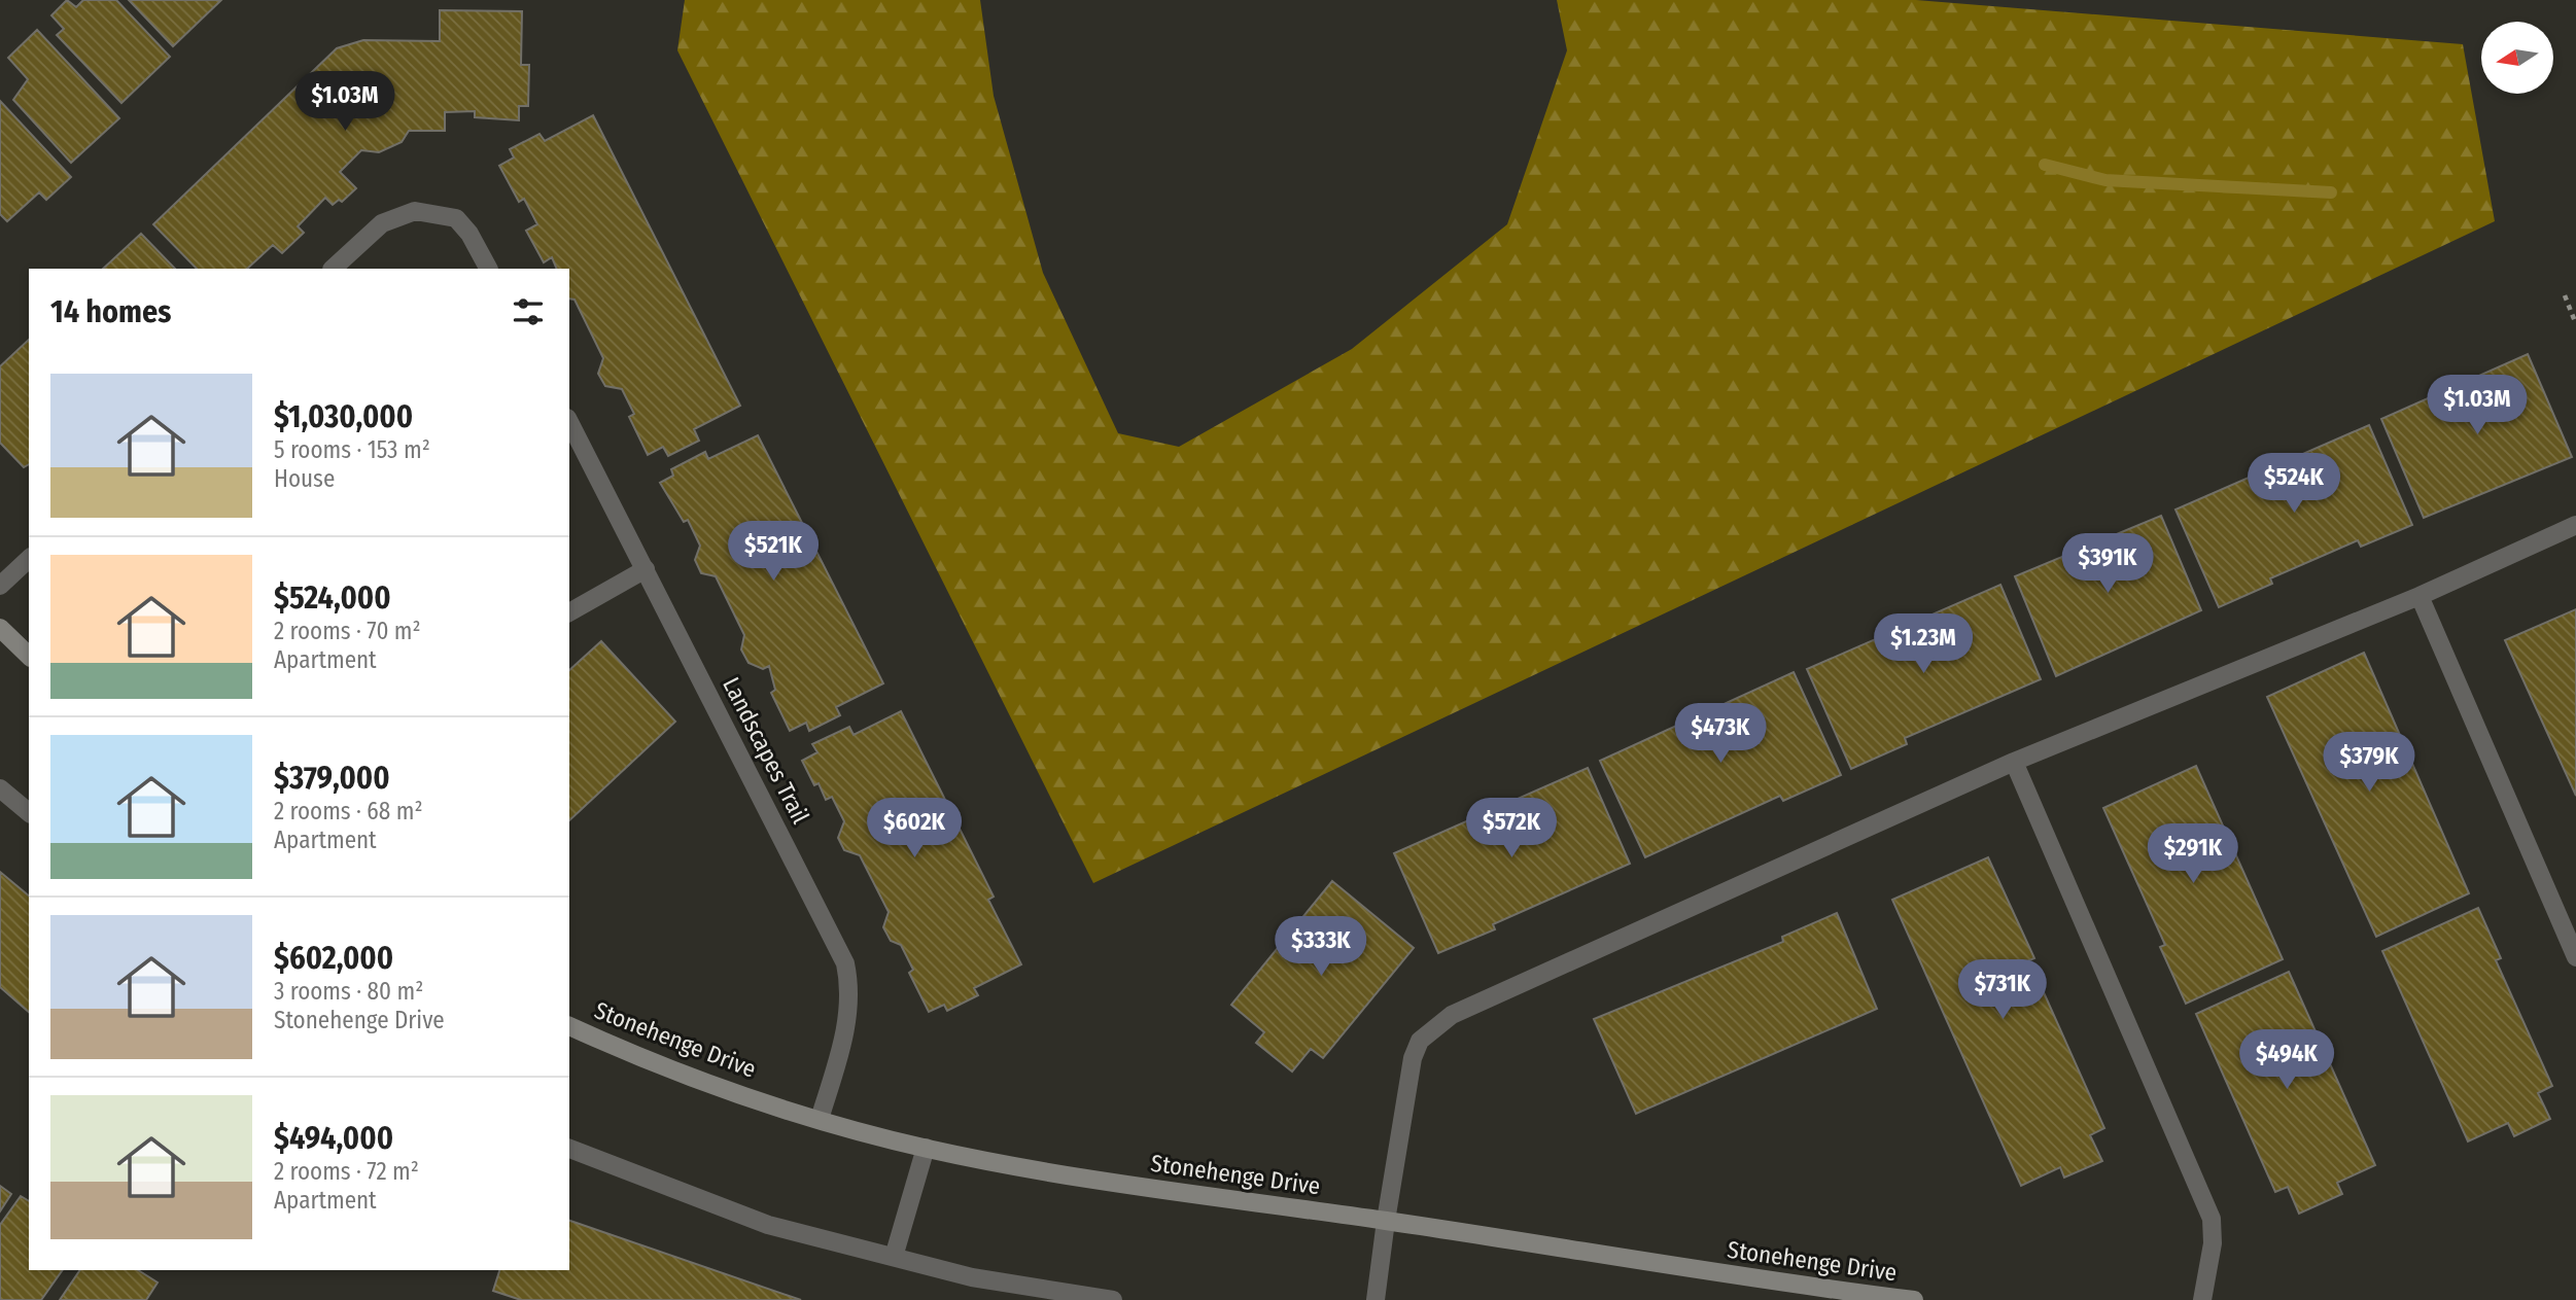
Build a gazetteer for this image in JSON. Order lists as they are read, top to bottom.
{
  "streets": {
    "street": ["Landscapes Trail", "Stonehenge Drive"]
  },
  "crossings": [
    ["Landscapes Trail", "Stonehenge Drive"]
  ],
  "north": "left",
  "page": {
    "price": [
      "$1.03M",
      "$1.03M",
      "$524K",
      "$521K",
      "$391K",
      "$1.23M",
      "$473K",
      "$379K",
      "$602K",
      "$572K",
      "$291K",
      "$333K",
      "$731K",
      "$494K"
    ],
    "heading": "14 homes",
    "list": [
      {
        "name": "$1,030,000",
        "note": "5 rooms · 153 m² · House"
      },
      {
        "name": "$524,000",
        "note": "2 rooms · 70 m² · Apartment"
      },
      {
        "name": "$379,000",
        "note": "2 rooms · 68 m² · Apartment"
      },
      {
        "name": "$602,000",
        "note": "3 rooms · 80 m² · Stonehenge Drive"
      },
      {
        "name": "$494,000",
        "note": "2 rooms · 72 m² · Apartment"
      }
    ]
  }
}
